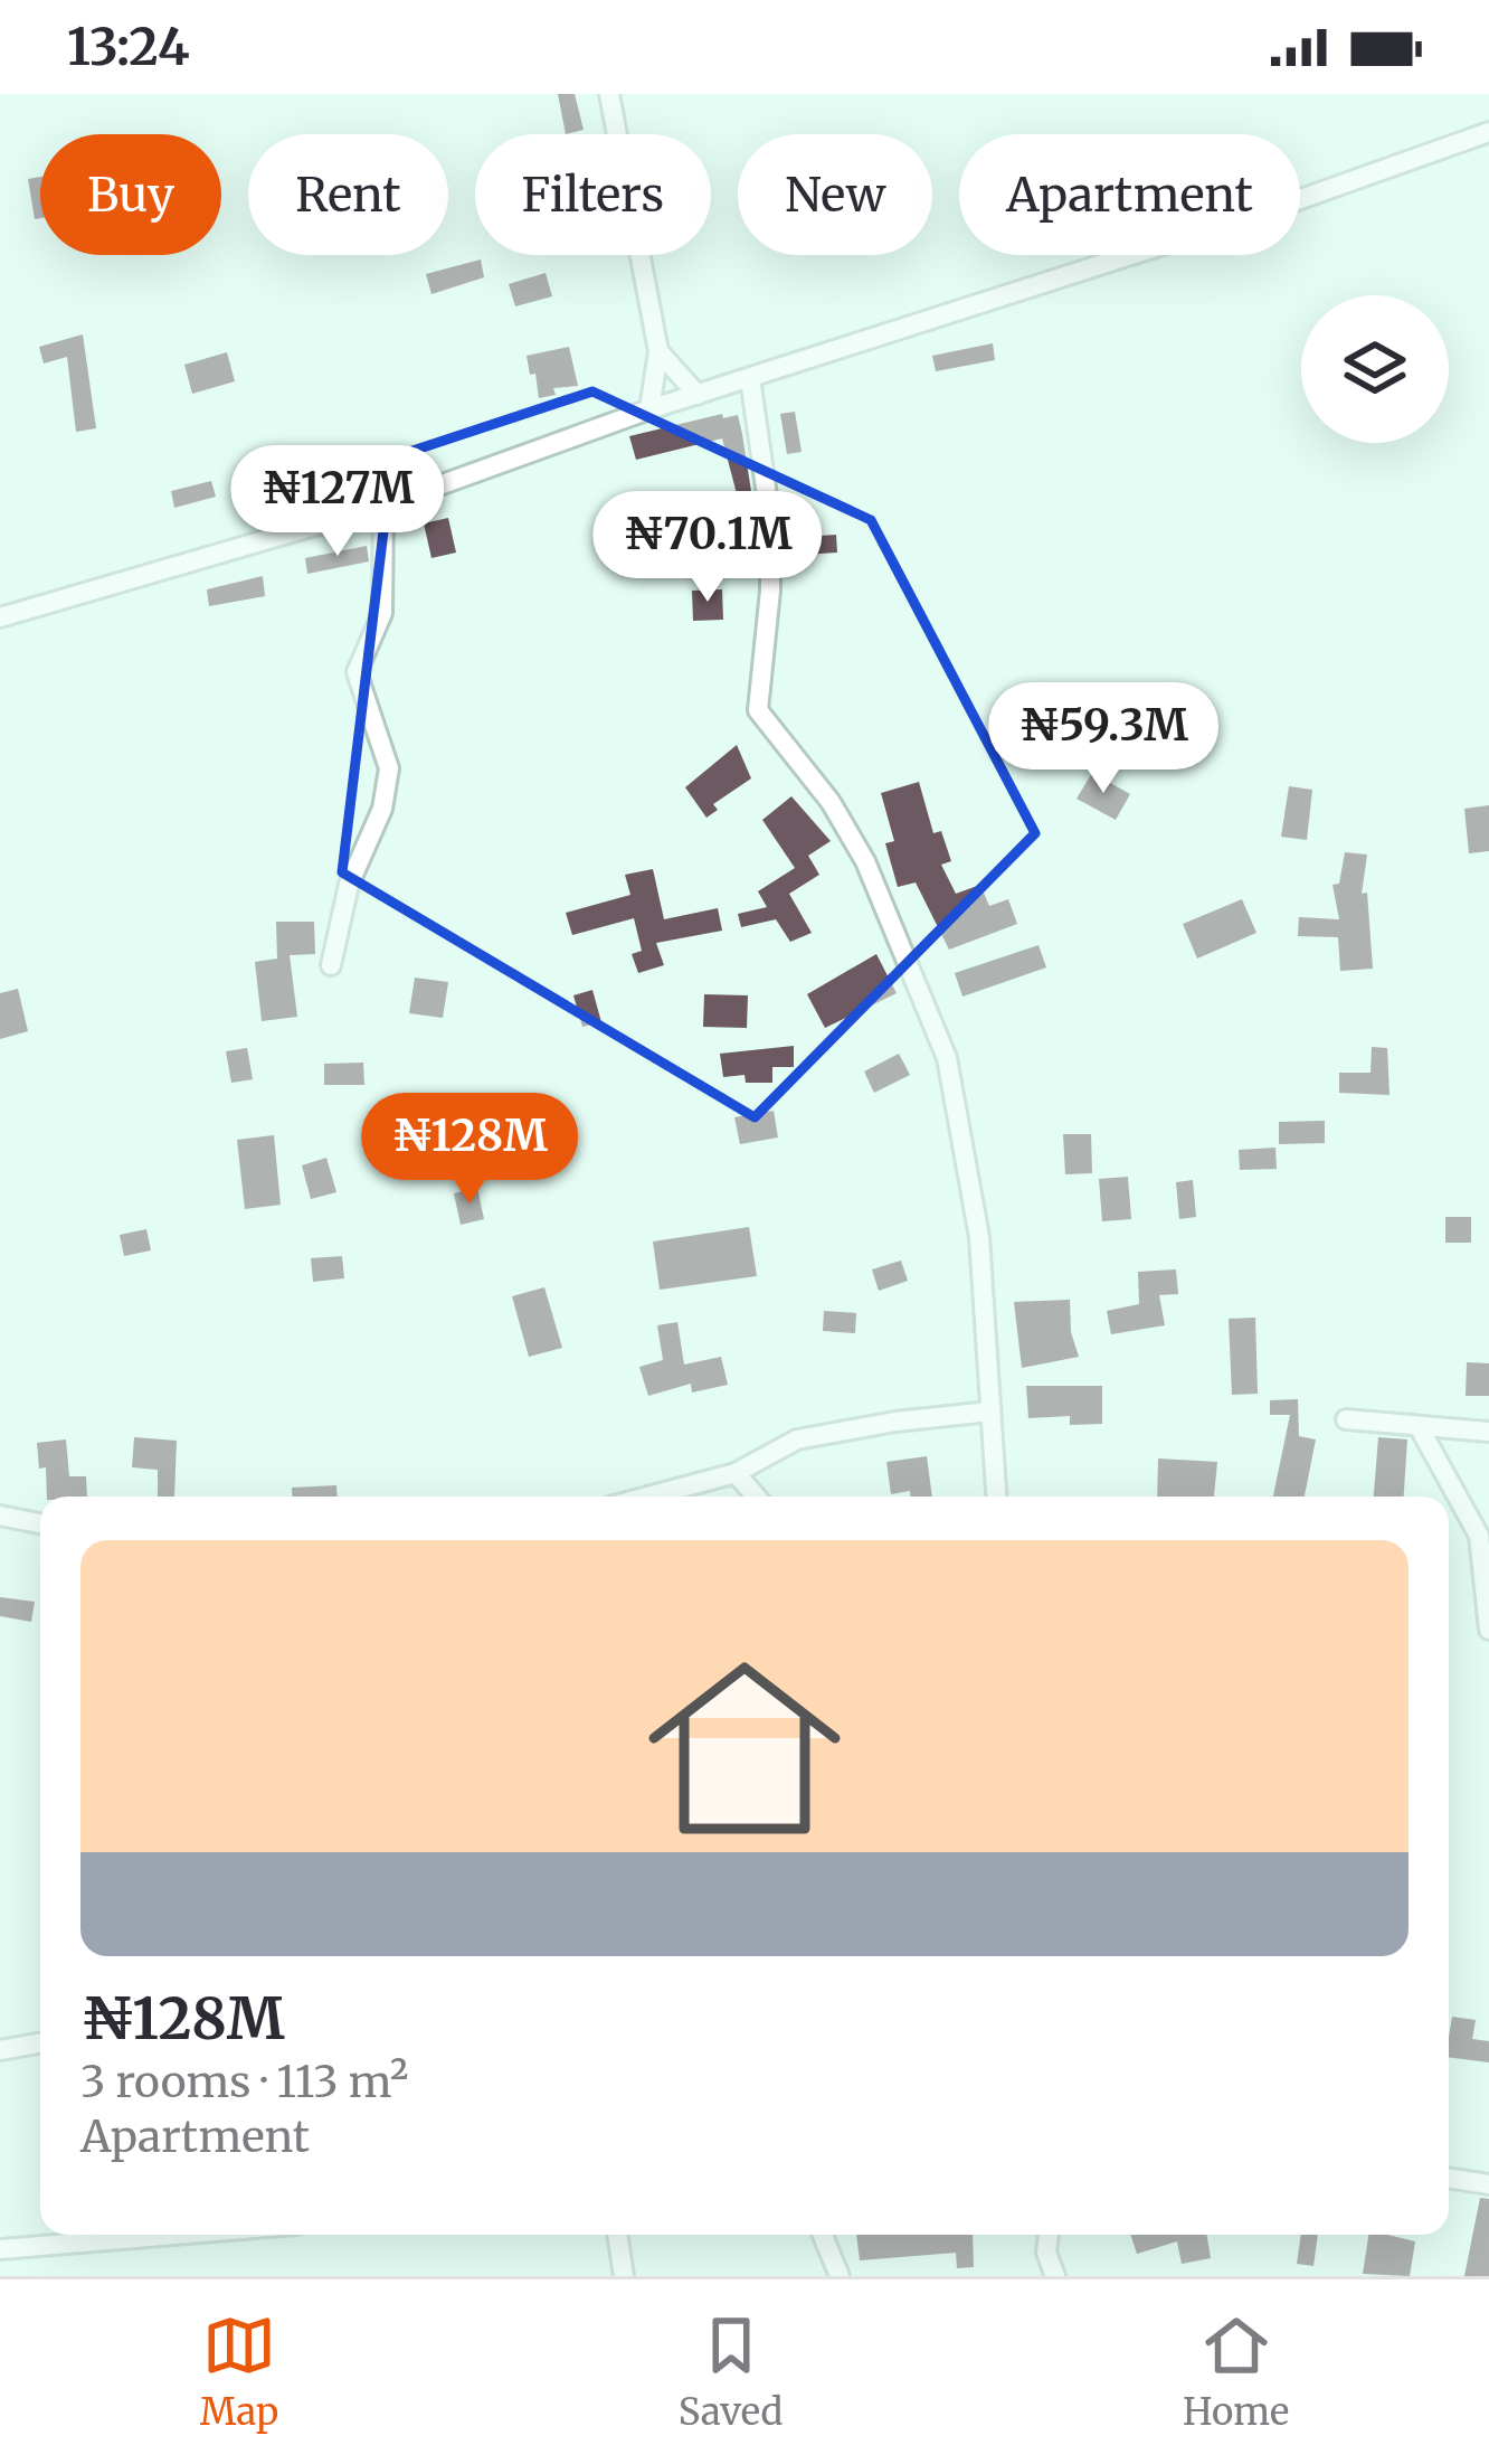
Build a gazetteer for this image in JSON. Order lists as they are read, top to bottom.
{
  "page": {
    "status": "13:24",
    "chip": [
      "Buy",
      "Rent",
      "Filters",
      "New",
      "Apartment"
    ],
    "price": [
      "₦127M",
      "₦70.1M",
      "₦59.3M",
      "₦128M"
    ],
    "list": [
      {
        "name": "₦128M",
        "note": "3 rooms · 113 m² · Apartment"
      }
    ],
    "tabs": ["Map", "Saved", "Home"]
  }
}
